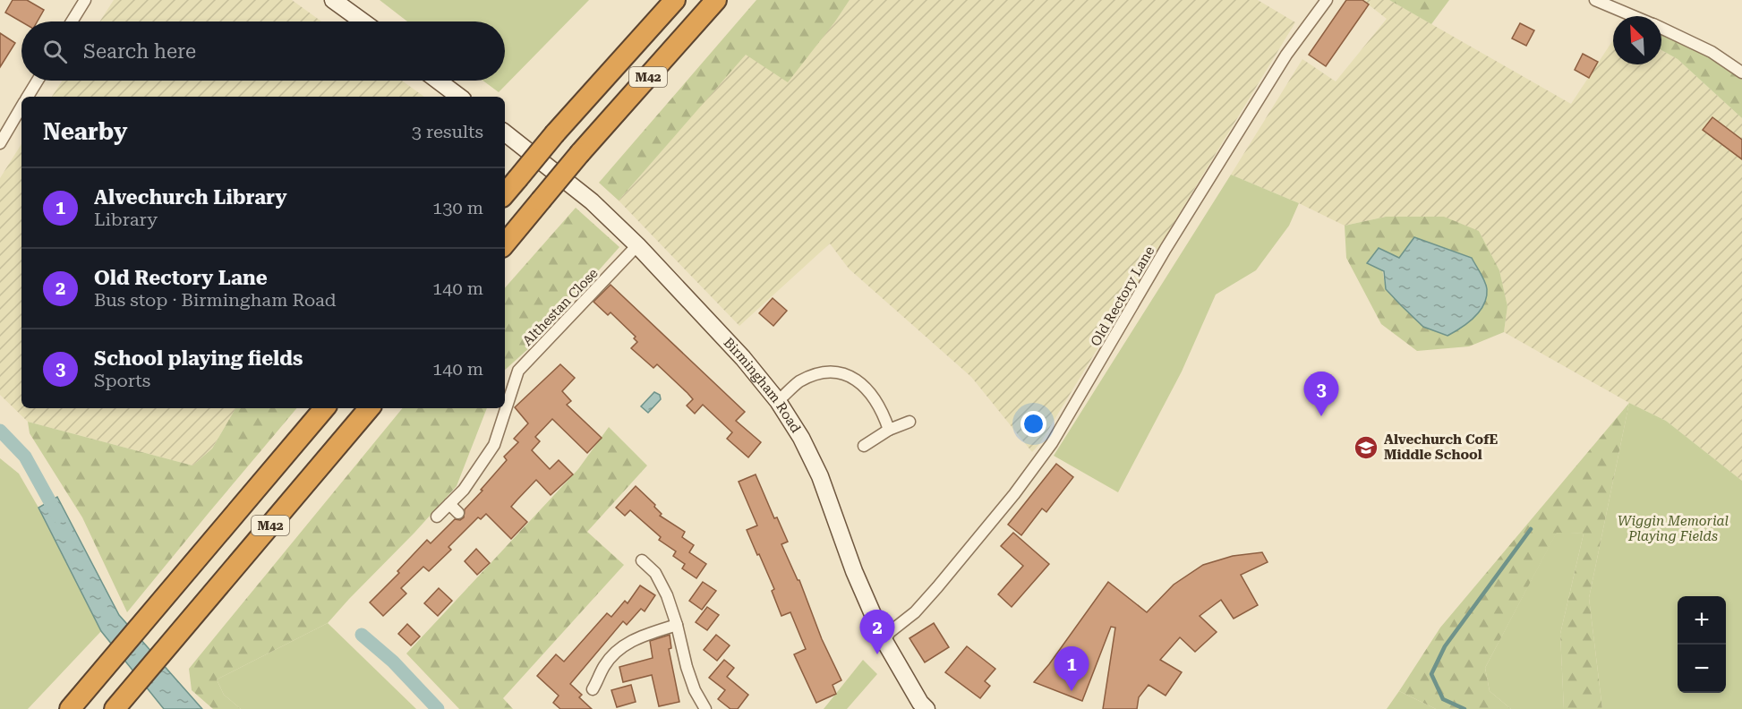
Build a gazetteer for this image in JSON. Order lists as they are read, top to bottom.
{
  "streets": {
    "highway": ["M42"],
    "main road": ["Birmingham Road"],
    "street": ["Old Rectory Lane", "Althestan Close"]
  },
  "crossings": [
    ["Old Rectory Lane", "Birmingham Road"],
    ["Althestan Close", "Birmingham Road"]
  ],
  "parks": ["Wiggin Memorial Playing Fields"],
  "places": {
    "school or university": ["Alvechurch CofE Middle School"]
  },
  "north": "top left",
  "page": {
    "search": "Search here",
    "heading": ["Nearby", "3 results"],
    "list": [
      {
        "mark": "1",
        "name": "Alvechurch Library",
        "note": "Library",
        "value": "130 m"
      },
      {
        "mark": "2",
        "name": "Old Rectory Lane",
        "note": "Bus stop · Birmingham Road",
        "value": "140 m"
      },
      {
        "mark": "3",
        "name": "School playing fields",
        "note": "Sports",
        "value": "140 m"
      }
    ],
    "pins": ["3", "2", "1"],
    "map_buttons": ["+", "−"]
  }
}
